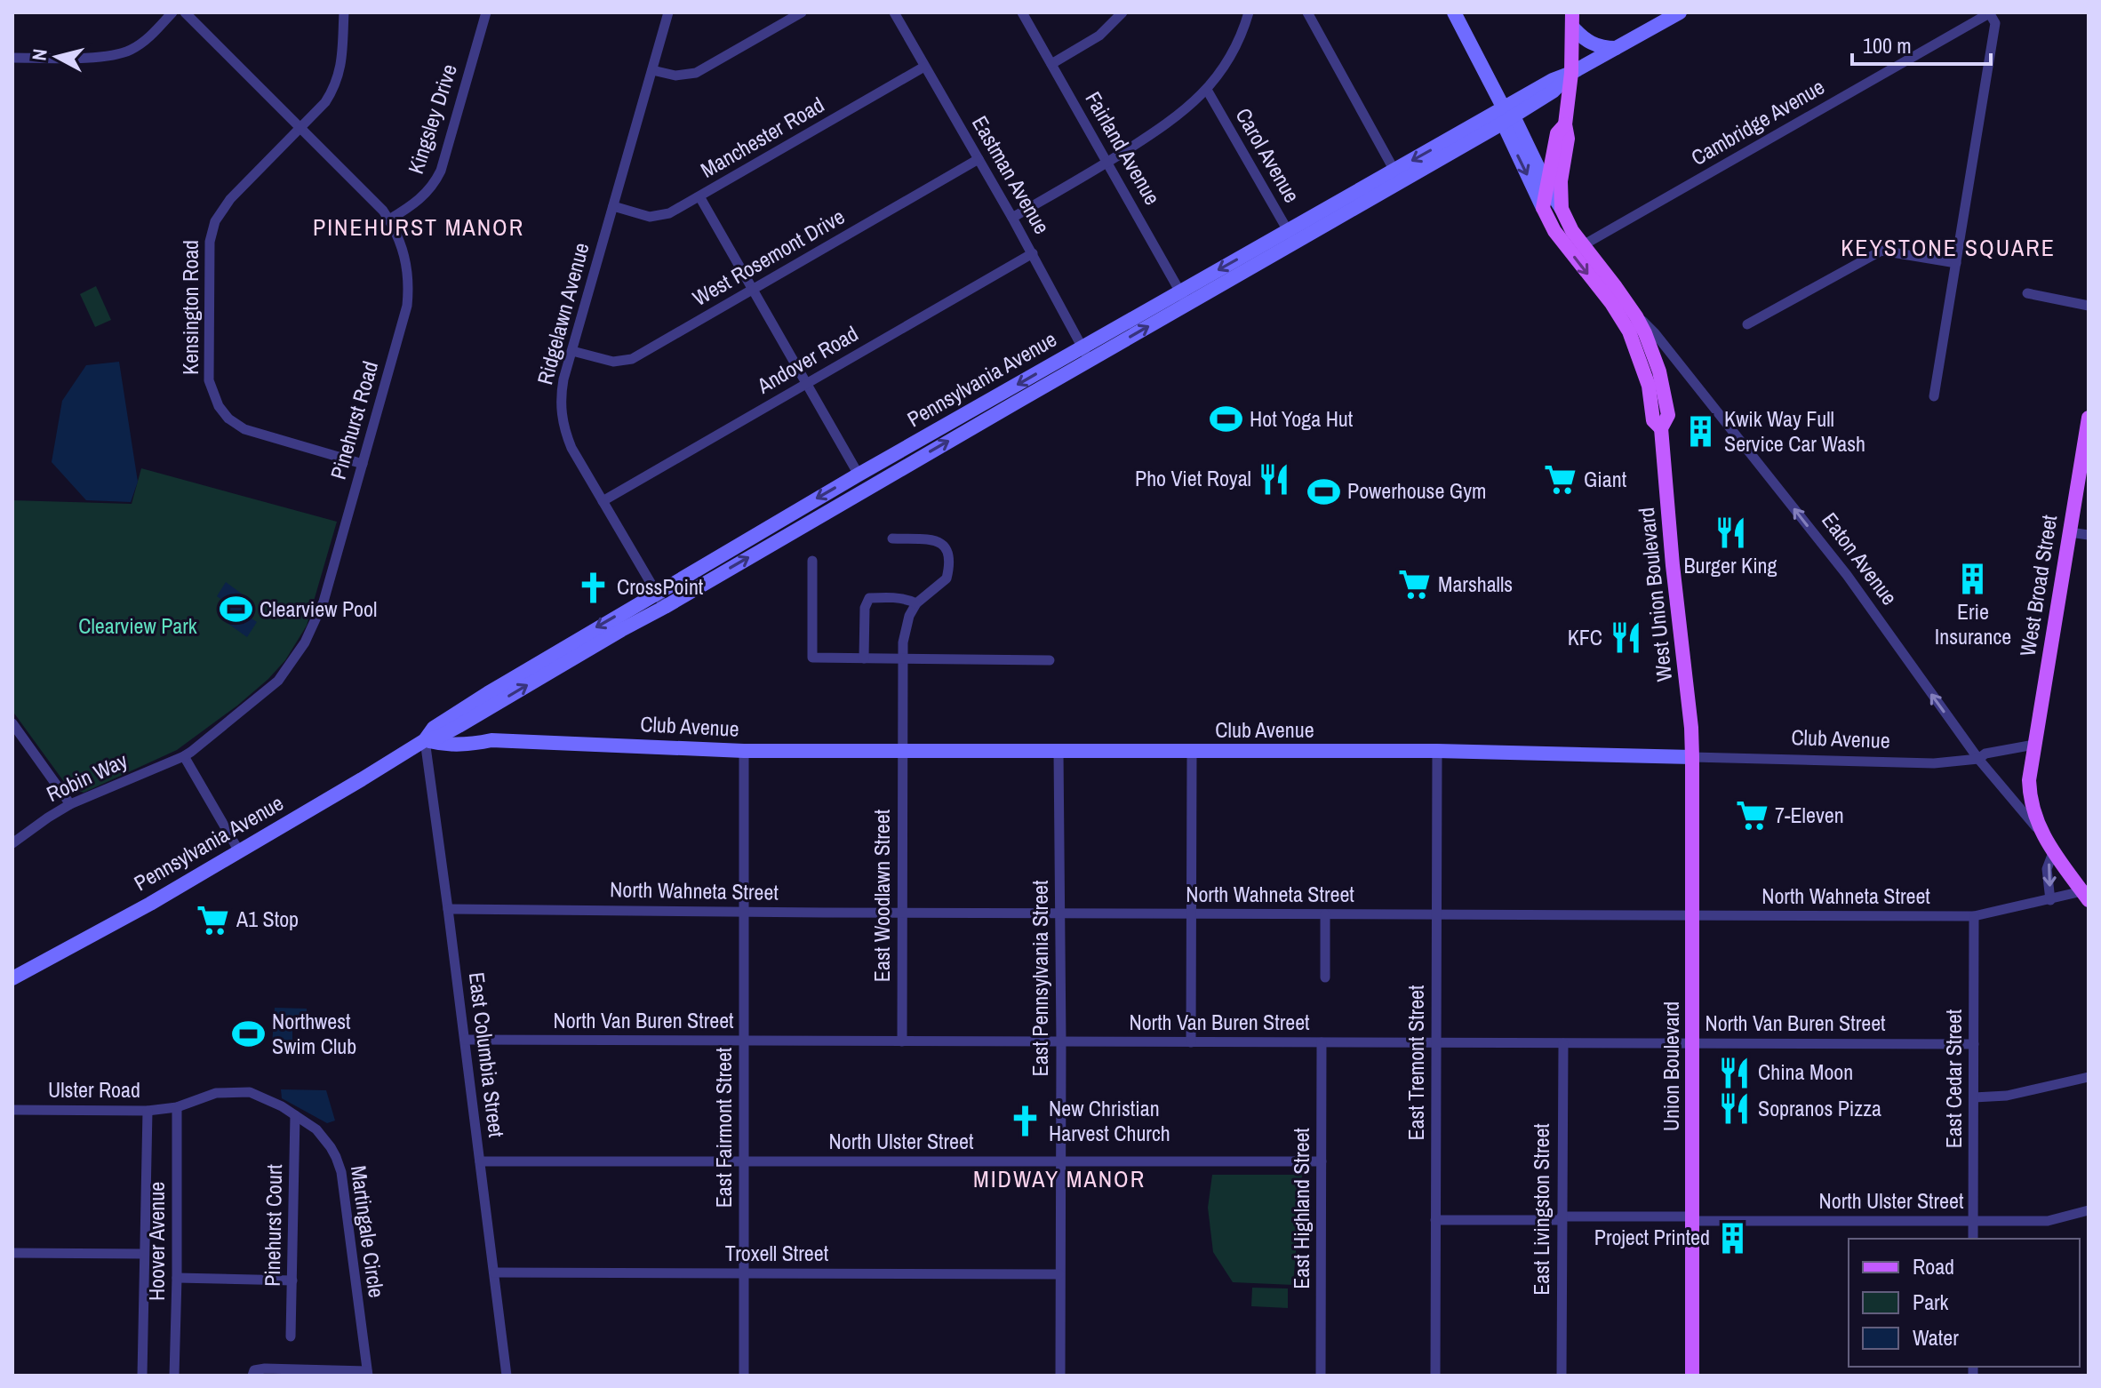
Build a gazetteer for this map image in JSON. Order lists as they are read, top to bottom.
{
  "streets": {
    "main road": ["West Broad Street", "West Union Boulevard", "Union Boulevard"],
    "street": [
      "Kingsley Drive",
      "Cambridge Avenue",
      "Manchester Road",
      "Fairland Avenue",
      "Carol Avenue",
      "Eastman Avenue",
      "West Rosemont Drive",
      "Kensington Road",
      "Ridgelawn Avenue",
      "Andover Road",
      "Pennsylvania Avenue",
      "Pinehurst Road",
      "Eaton Avenue",
      "Club Avenue",
      "Robin Way",
      "North Wahneta Street",
      "East Woodlawn Street",
      "East Pennsylvania Street",
      "North Van Buren Street",
      "East Columbia Street",
      "East Tremont Street",
      "East Cedar Street",
      "Ulster Road",
      "East Fairmont Street",
      "North Ulster Street",
      "East Highland Street",
      "East Livingston Street",
      "Pinehurst Court",
      "Martingale Circle",
      "Hoover Avenue",
      "Troxell Street"
    ]
  },
  "crossings": [
    ["Kingsley Drive", "Pinehurst Road"],
    ["Cambridge Avenue", "West Union Boulevard"],
    ["Manchester Road", "Eastman Avenue"],
    ["Manchester Road", "Ridgelawn Avenue"],
    ["Fairland Avenue", "Pennsylvania Avenue"],
    ["Carol Avenue", "Pennsylvania Avenue"],
    ["Eastman Avenue", "West Rosemont Drive"],
    ["Eastman Avenue", "Andover Road"],
    ["Eastman Avenue", "Pennsylvania Avenue"],
    ["West Rosemont Drive", "Ridgelawn Avenue"],
    ["Kensington Road", "Pinehurst Road"],
    ["Ridgelawn Avenue", "Andover Road"],
    ["Ridgelawn Avenue", "Pennsylvania Avenue"],
    ["Pennsylvania Avenue", "West Union Boulevard"],
    ["Pennsylvania Avenue", "Club Avenue"],
    ["Pennsylvania Avenue", "East Columbia Street"],
    ["Pinehurst Road", "Robin Way"],
    ["Eaton Avenue", "West Broad Street"],
    ["Eaton Avenue", "West Union Boulevard"],
    ["Eaton Avenue", "Club Avenue"],
    ["West Broad Street", "Club Avenue"],
    ["West Broad Street", "North Wahneta Street"],
    ["West Union Boulevard", "Club Avenue"],
    ["West Union Boulevard", "Union Boulevard"],
    ["Club Avenue", "East Woodlawn Street"],
    ["Club Avenue", "East Pennsylvania Street"],
    ["Club Avenue", "East Columbia Street"],
    ["Club Avenue", "East Tremont Street"],
    ["Club Avenue", "Union Boulevard"],
    ["Club Avenue", "East Fairmont Street"],
    ["North Wahneta Street", "East Woodlawn Street"],
    ["North Wahneta Street", "East Pennsylvania Street"],
    ["North Wahneta Street", "East Columbia Street"],
    ["North Wahneta Street", "East Tremont Street"],
    ["North Wahneta Street", "Union Boulevard"],
    ["North Wahneta Street", "East Cedar Street"],
    ["North Wahneta Street", "East Fairmont Street"],
    ["East Woodlawn Street", "North Van Buren Street"],
    ["East Pennsylvania Street", "North Van Buren Street"],
    ["East Pennsylvania Street", "North Ulster Street"],
    ["East Pennsylvania Street", "Troxell Street"],
    ["North Van Buren Street", "East Columbia Street"],
    ["North Van Buren Street", "East Tremont Street"],
    ["North Van Buren Street", "Union Boulevard"],
    ["North Van Buren Street", "East Cedar Street"],
    ["North Van Buren Street", "East Fairmont Street"],
    ["North Van Buren Street", "East Highland Street"],
    ["North Van Buren Street", "East Livingston Street"],
    ["East Columbia Street", "North Ulster Street"],
    ["East Columbia Street", "Troxell Street"],
    ["East Tremont Street", "North Ulster Street"],
    ["Union Boulevard", "North Ulster Street"],
    ["East Cedar Street", "North Ulster Street"],
    ["Ulster Road", "Martingale Circle"],
    ["Ulster Road", "Hoover Avenue"],
    ["East Fairmont Street", "North Ulster Street"],
    ["East Fairmont Street", "Troxell Street"],
    ["North Ulster Street", "East Highland Street"],
    ["North Ulster Street", "East Livingston Street"],
    ["Pinehurst Court", "Martingale Circle"],
    ["Martingale Circle", "Hoover Avenue"]
  ],
  "one_way": ["Eaton Avenue"],
  "districts": ["PINEHURST MANOR", "KEYSTONE SQUARE", "MIDWAY MANOR"],
  "parks": ["Clearview Park"],
  "places": {
    "sports": [
      "Hot Yoga Hut",
      "Powerhouse Gym",
      "Clearview Pool",
      "Northwest Swim Club"
    ],
    "building": ["Kwik Way Full Service Car Wash", "Erie Insurance", "Project Printed"],
    "restaurant": [
      "Pho Viet Royal",
      "Burger King",
      "KFC",
      "China Moon",
      "Sopranos Pizza"
    ],
    "supermarket": [
      "Giant",
      "Marshalls",
      "7-Eleven",
      "A1 Stop"
    ],
    "church": ["CrossPoint", "New Christian Harvest Church"]
  },
  "legend": ["Road", "Park", "Water"],
  "scale_bar": "100 m",
  "north": "left"
}
